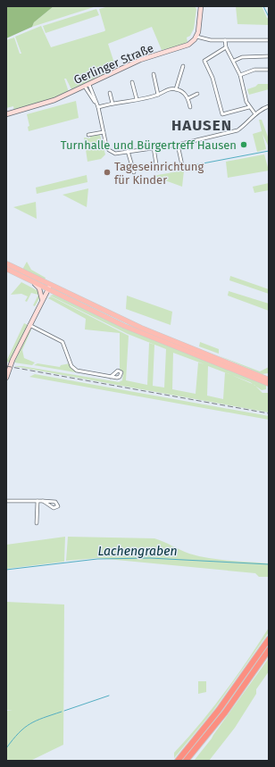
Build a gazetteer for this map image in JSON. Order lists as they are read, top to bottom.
{
  "streets": {
    "main road": ["Gerlinger Straße"]
  },
  "districts": ["HAUSEN"],
  "water": ["Lachengraben"],
  "places": ["Turnhalle und Bürgertreff Hausen", "Tageseinrichtung für Kinder"]
}
